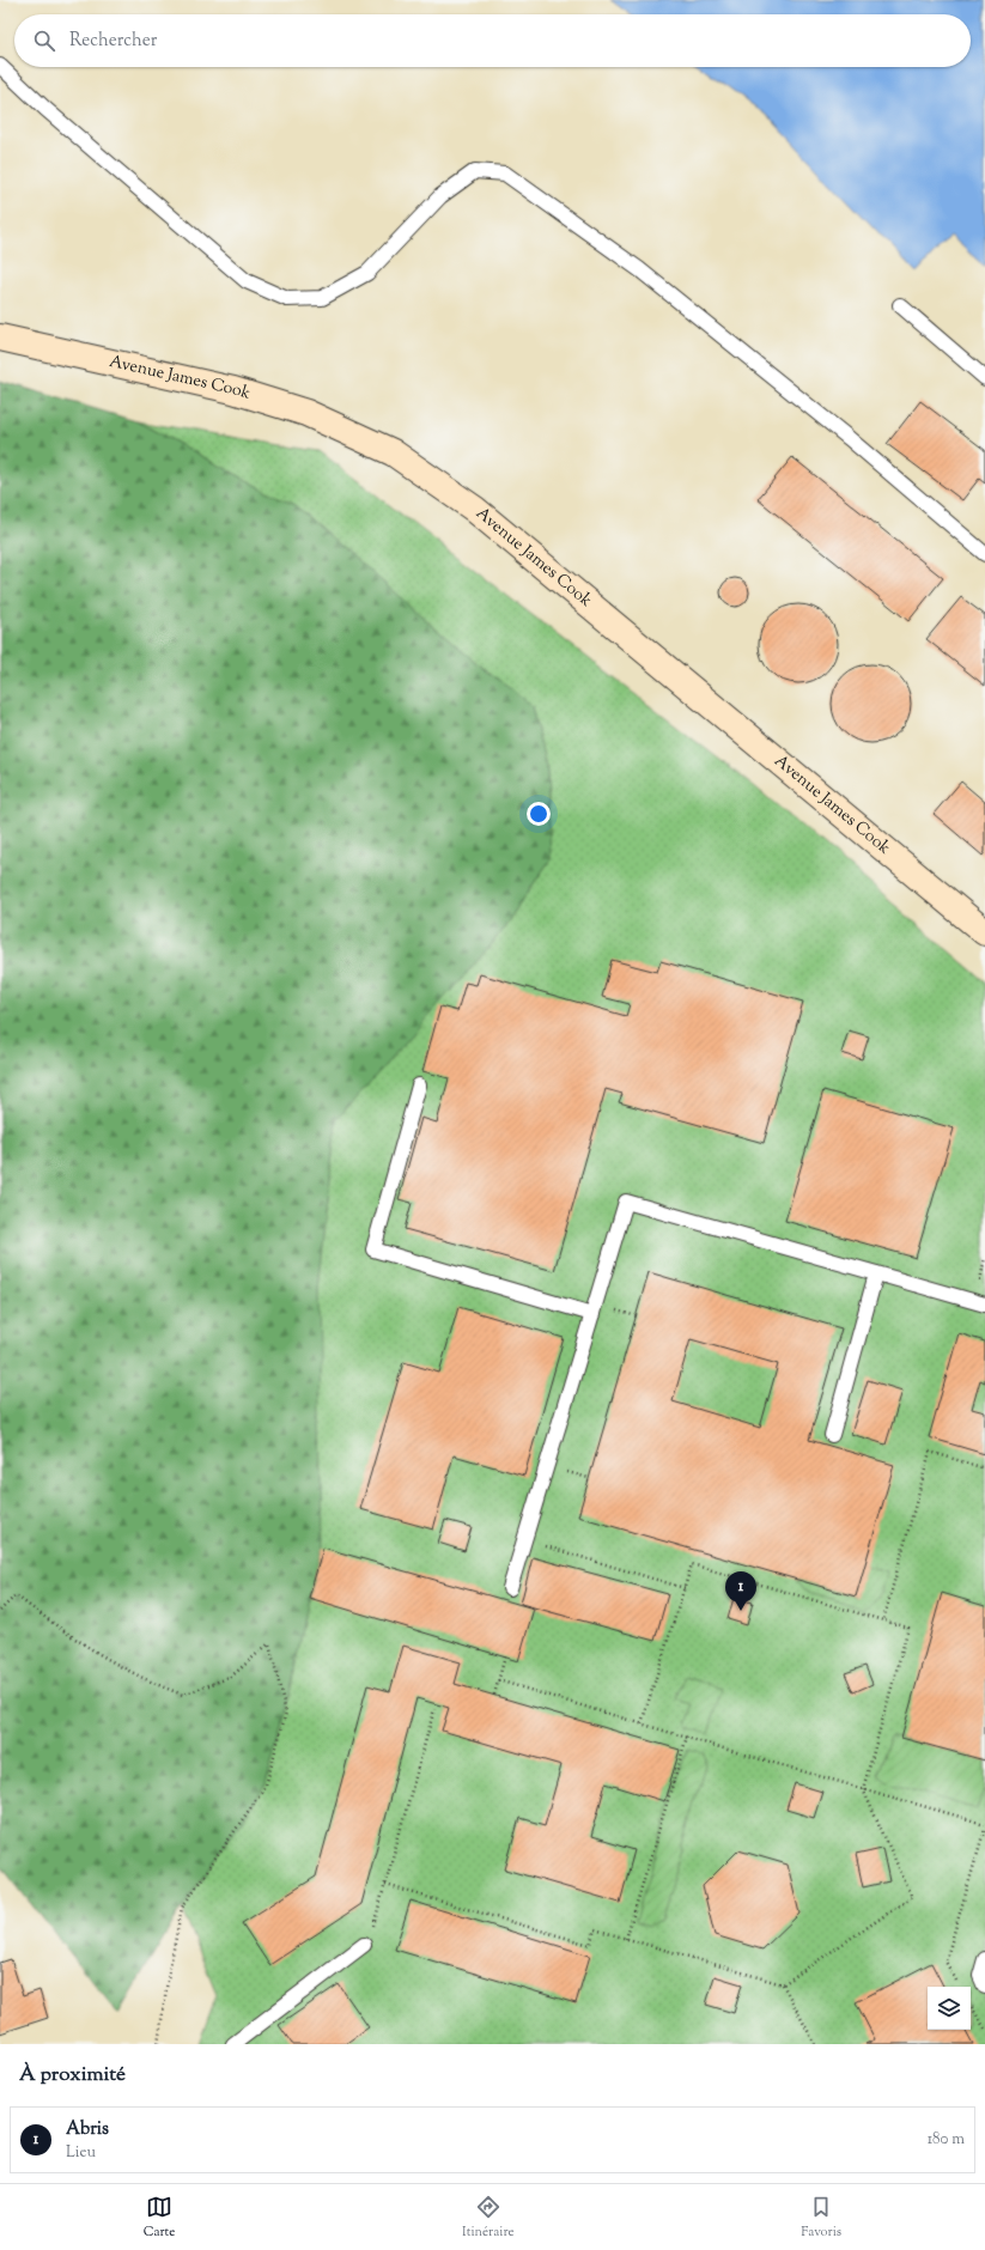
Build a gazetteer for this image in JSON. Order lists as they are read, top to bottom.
{
  "streets": {
    "main road": ["Avenue James Cook"]
  },
  "page": {
    "search": "Rechercher",
    "pins": "1",
    "heading": "À proximité",
    "list": [
      {
        "mark": "1",
        "name": "Abris",
        "note": "Lieu",
        "value": "180 m"
      }
    ],
    "nav": ["Carte", "Itinéraire", "Favoris"]
  }
}
